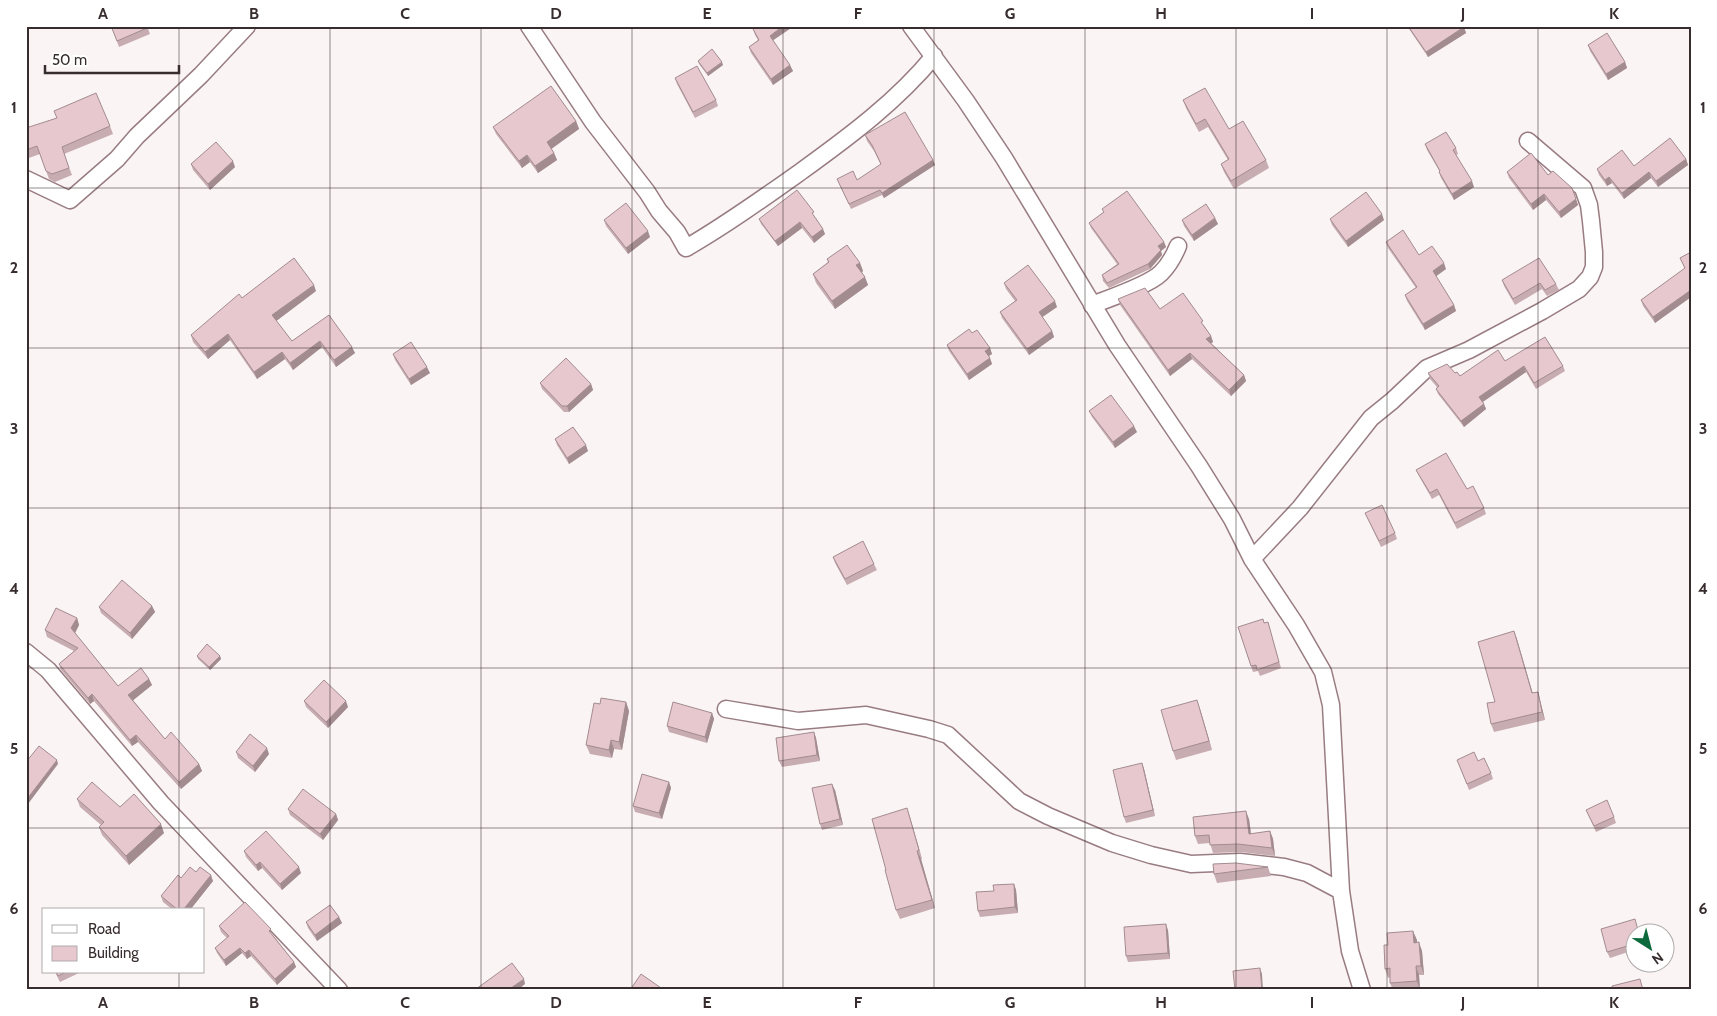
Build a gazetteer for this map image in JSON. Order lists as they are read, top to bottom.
{
  "legend": ["Road", "Building"],
  "scale_bar": "50 m",
  "north": "bottom right",
  "grid": {
    "columns": [
      "A",
      "B",
      "C",
      "D",
      "E",
      "F",
      "G",
      "H",
      "I",
      "J",
      "K"
    ],
    "rows": [
      "1",
      "2",
      "3",
      "4",
      "5",
      "6"
    ]
  }
}
